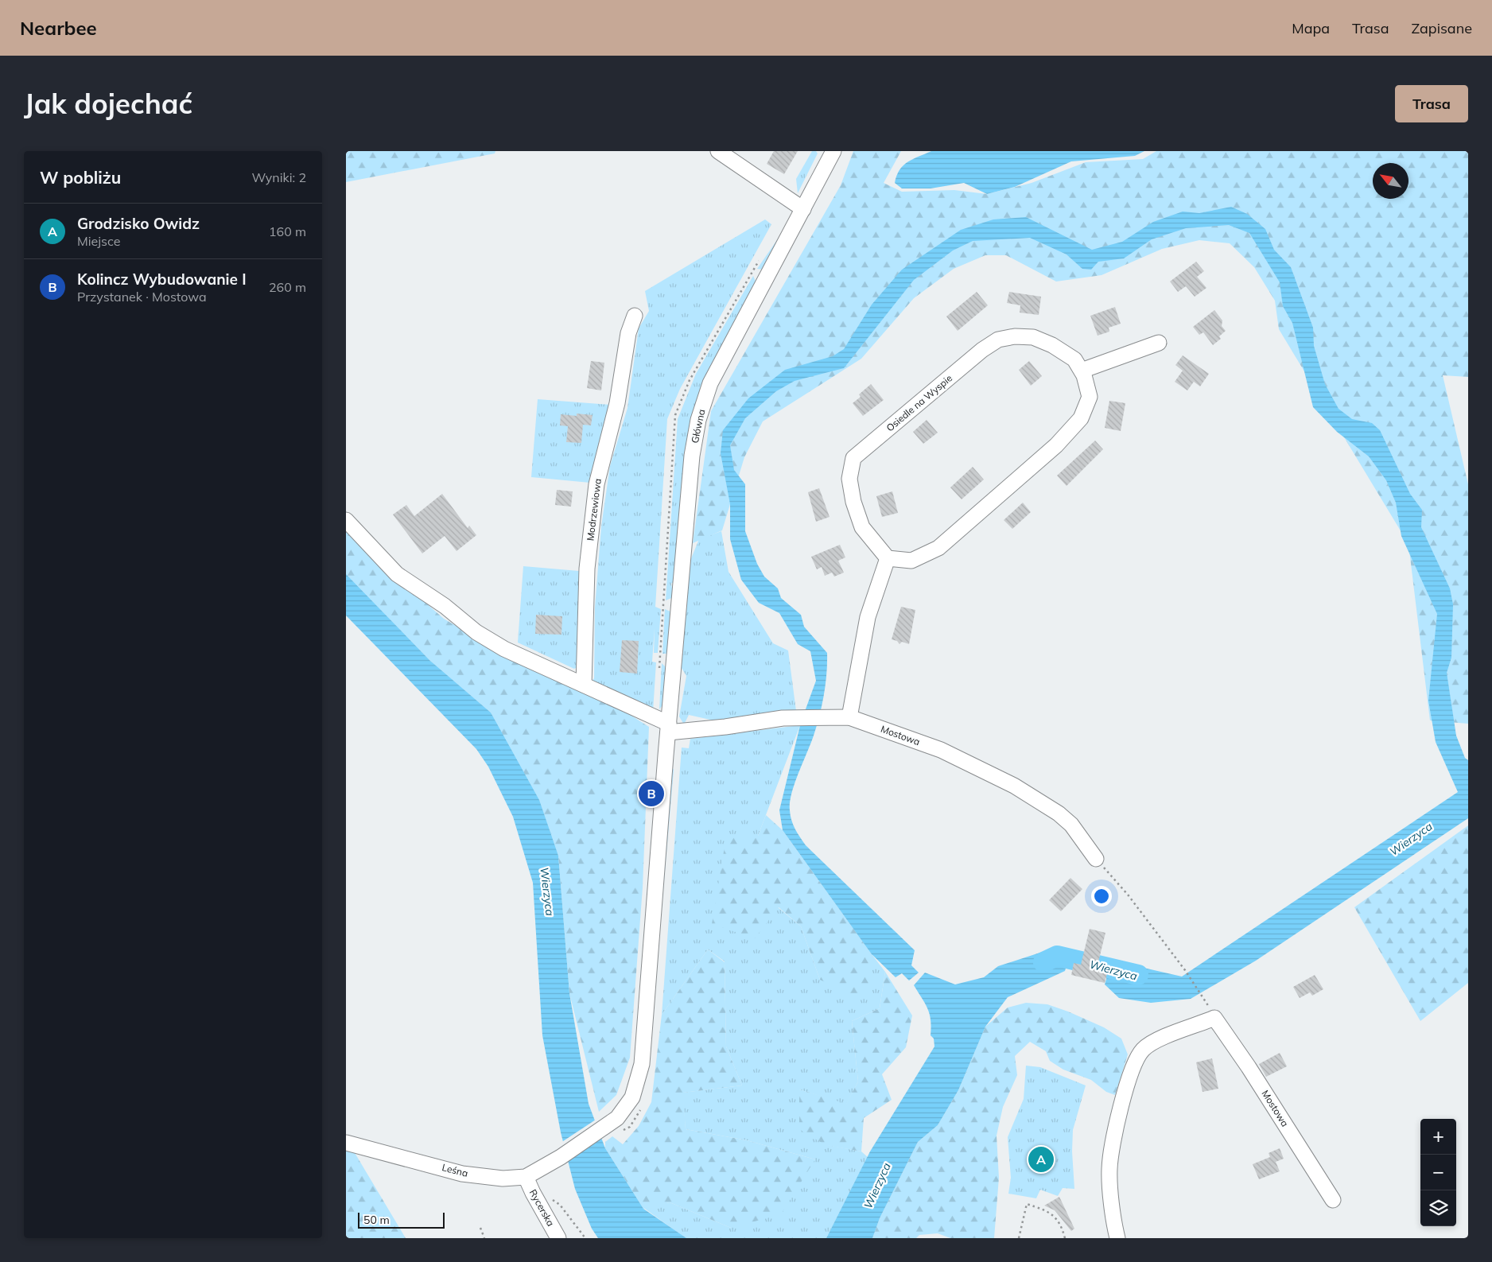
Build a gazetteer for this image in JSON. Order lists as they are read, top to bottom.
{
  "streets": {
    "street": [
      "Osiedle na Wyspie",
      "Główna",
      "Modrzewiowa",
      "Mostowa",
      "Leśna",
      "Rycerska"
    ]
  },
  "crossings": [
    ["Główna", "Mostowa"],
    ["Główna", "Leśna"],
    ["Leśna", "Rycerska"]
  ],
  "water": ["Wierzyca"],
  "scale_bar": "50 m",
  "north": "top left",
  "page": {
    "header": "Nearbee",
    "nav": ["Mapa", "Trasa", "Zapisane"],
    "buttons": "Trasa",
    "title": "Jak dojechać",
    "heading": ["W pobliżu", "Wyniki: 2"],
    "list": [
      {
        "mark": "A",
        "name": "Grodzisko Owidz",
        "note": "Miejsce",
        "value": "160 m"
      },
      {
        "mark": "B",
        "name": "Kolincz Wybudowanie I",
        "note": "Przystanek · Mostowa",
        "value": "260 m"
      }
    ],
    "pins": ["B", "A"],
    "map_buttons": ["+", "−"],
    "scale": "50 m"
  }
}
